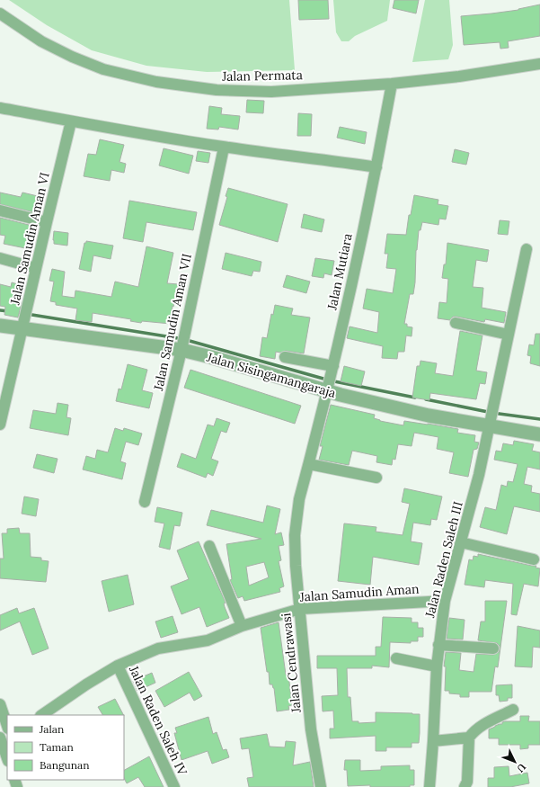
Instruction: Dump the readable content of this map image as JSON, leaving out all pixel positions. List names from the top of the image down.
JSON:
{
  "streets": {
    "street": [
      "Jalan Permata",
      "Jalan Samudin Aman VI",
      "Jalan Mutiara",
      "Jalan Samudin Aman VII",
      "Jalan Sisingamangaraja",
      "Jalan Raden Saleh III",
      "Jalan Samudin Aman",
      "Jalan Cendrawasi",
      "Jalan Raden Saleh IV"
    ]
  },
  "crossings": [
    ["Jalan Permata", "Jalan Mutiara"],
    ["Jalan Samudin Aman VI", "Jalan Sisingamangaraja"],
    ["Jalan Mutiara", "Jalan Sisingamangaraja"],
    ["Jalan Mutiara", "Jalan Cendrawasi"],
    ["Jalan Samudin Aman VII", "Jalan Sisingamangaraja"],
    ["Jalan Sisingamangaraja", "Jalan Raden Saleh III"],
    ["Jalan Raden Saleh III", "Jalan Samudin Aman"],
    ["Jalan Samudin Aman", "Jalan Cendrawasi"],
    ["Jalan Samudin Aman", "Jalan Raden Saleh IV"]
  ],
  "legend": ["Jalan", "Taman", "Bangunan"],
  "north": "bottom right"
}
